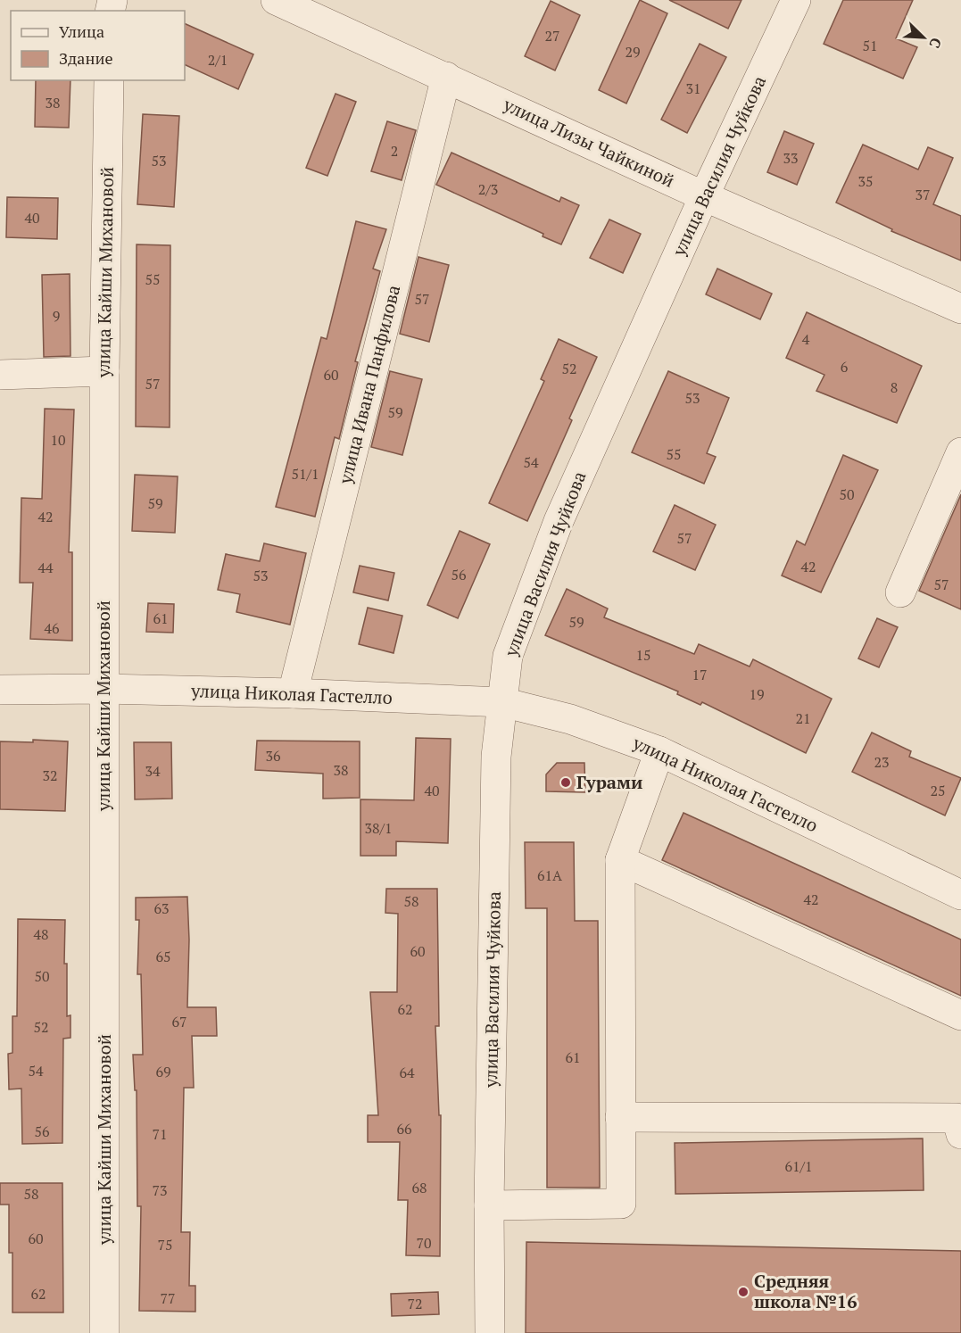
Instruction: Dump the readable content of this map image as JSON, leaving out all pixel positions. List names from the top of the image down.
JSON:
{
  "streets": {
    "street": [
      "улица Лизы Чайкиной",
      "улица Василия Чуйкова",
      "улица Кайши Михановой",
      "улица Ивана Панфилова",
      "улица Николая Гастелло"
    ]
  },
  "crossings": [
    ["улица Лизы Чайкиной", "улица Василия Чуйкова"],
    ["улица Лизы Чайкиной", "улица Ивана Панфилова"],
    ["улица Василия Чуйкова", "улица Николая Гастелло"],
    ["улица Кайши Михановой", "улица Николая Гастелло"],
    ["улица Ивана Панфилова", "улица Николая Гастелло"]
  ],
  "places": ["Гурами", "Средняя школа №16"],
  "house_numbers": [
    "27",
    "51",
    "29",
    "2/1",
    "31",
    "38",
    "2",
    "33",
    "53",
    "35",
    "2/3",
    "37",
    "40",
    "55",
    "57",
    "9",
    "4",
    "6",
    "52",
    "60",
    "57",
    "8",
    "53",
    "59",
    "10",
    "55",
    "54",
    "51/1",
    "50",
    "59",
    "42",
    "57",
    "42",
    "44",
    "56",
    "53",
    "57",
    "61",
    "59",
    "46",
    "15",
    "17",
    "19",
    "21",
    "36",
    "23",
    "38",
    "34",
    "32",
    "40",
    "25",
    "38/1",
    "61А",
    "42",
    "58",
    "63",
    "48",
    "60",
    "65",
    "50",
    "62",
    "67",
    "52",
    "61",
    "54",
    "69",
    "64",
    "66",
    "56",
    "71",
    "61/1",
    "68",
    "73",
    "58",
    "60",
    "70",
    "75",
    "62",
    "77",
    "72"
  ],
  "legend": ["Улица", "Здание"],
  "north": "bottom right"
}
